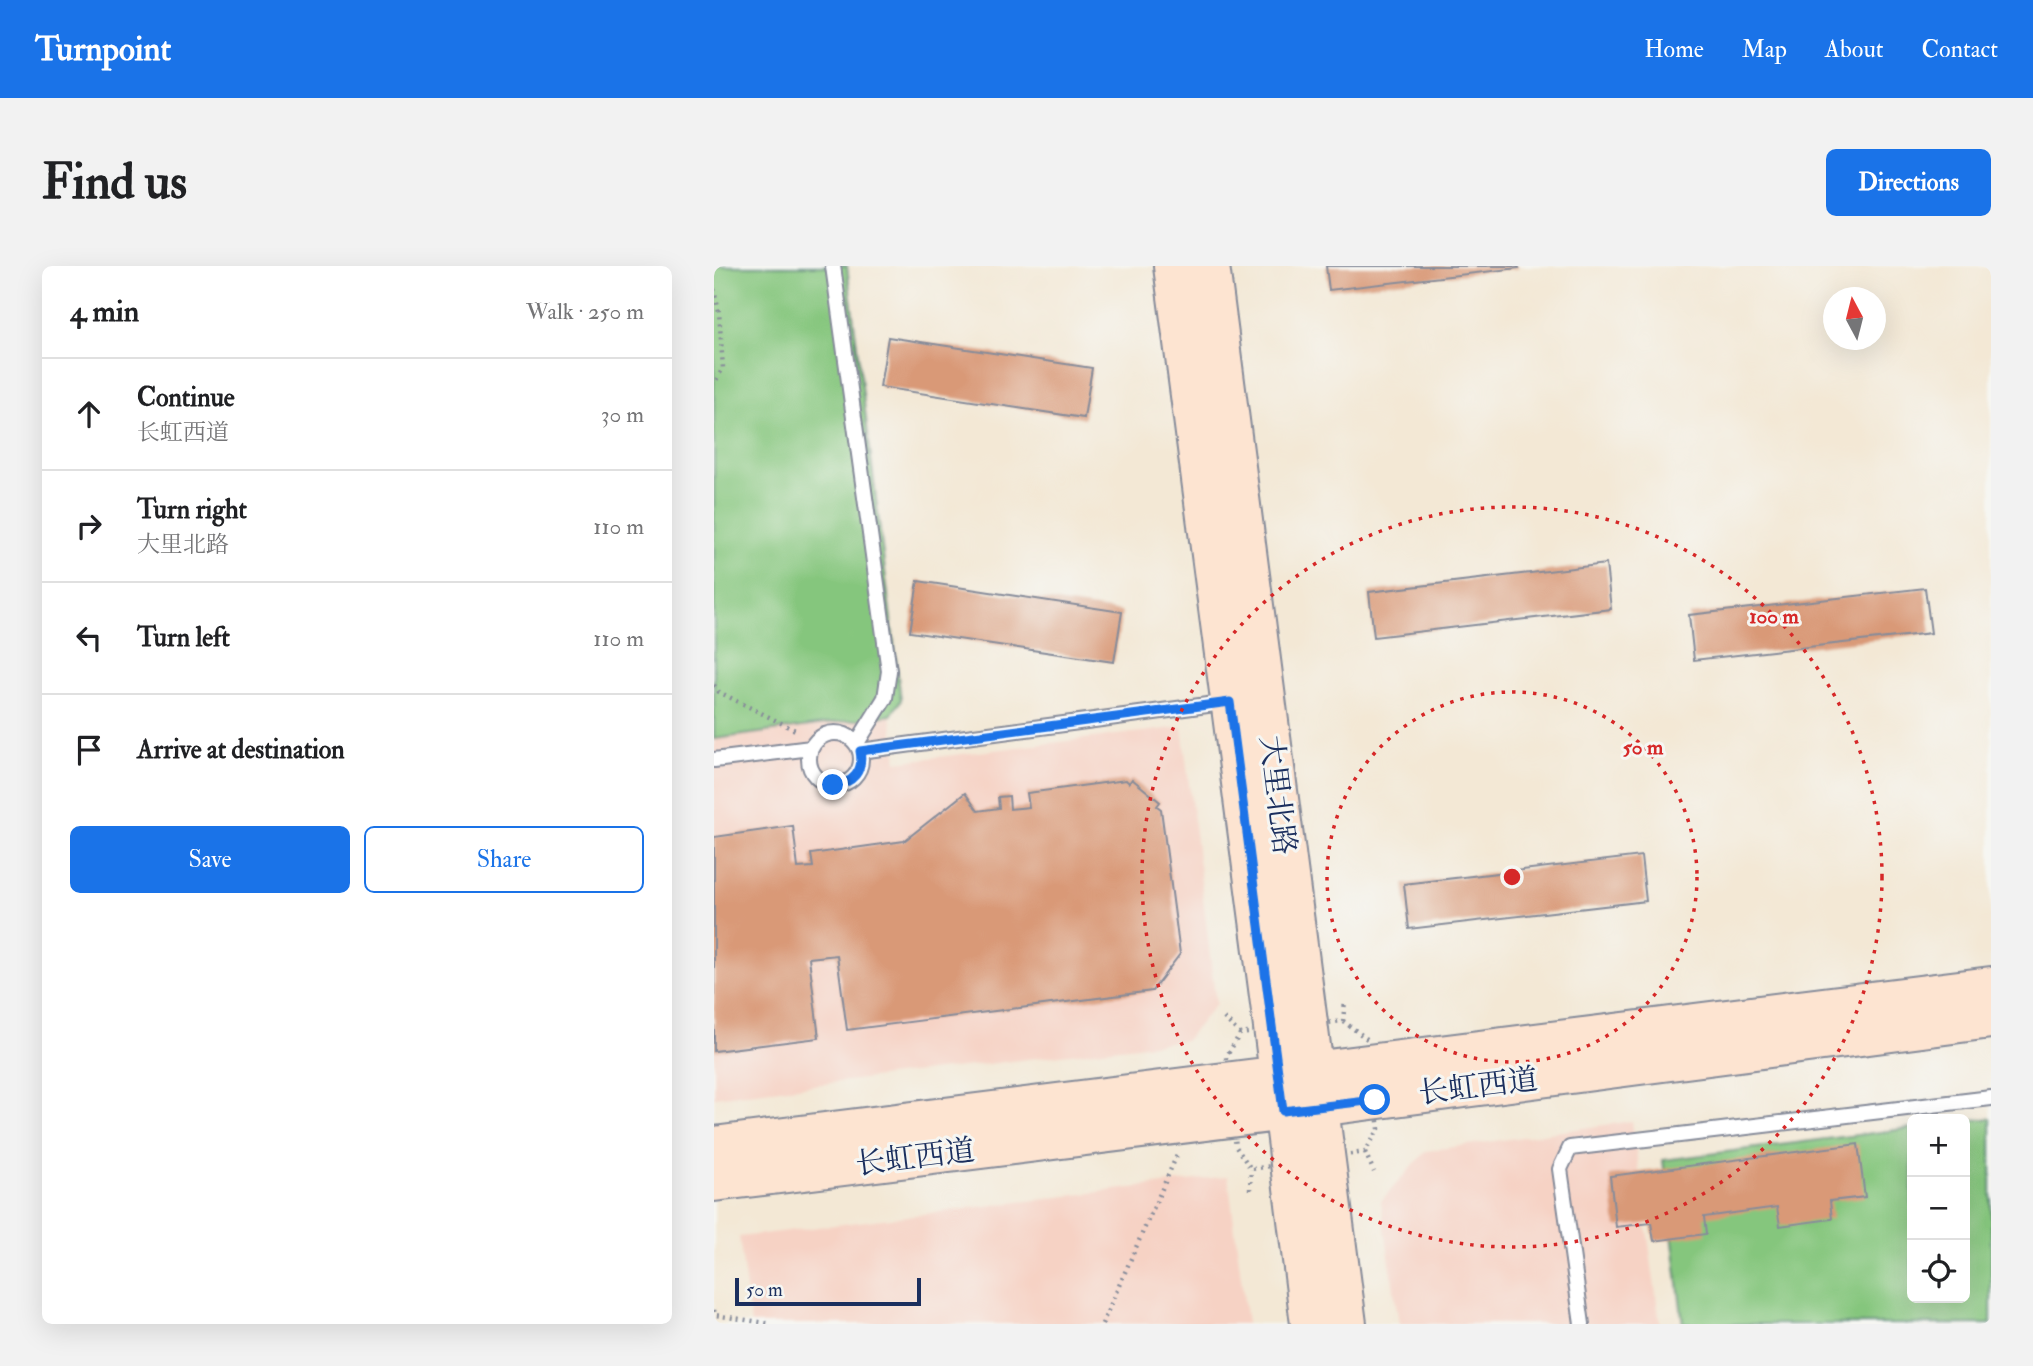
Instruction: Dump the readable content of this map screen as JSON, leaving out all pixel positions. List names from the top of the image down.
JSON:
{
  "streets": {
    "main road": ["大里北路", "长虹西道"]
  },
  "crossings": [
    ["大里北路", "长虹西道"]
  ],
  "scale_bar": "50 m",
  "north": "top",
  "page": {
    "header": "Turnpoint",
    "nav": [
      "Home",
      "Map",
      "About",
      "Contact"
    ],
    "buttons": [
      "Directions",
      ["Save", "Share"]
    ],
    "title": "Find us",
    "heading": ["4 min", "Walk · 250 m"],
    "list": [
      ["Continue", "长虹西道", "30 m"],
      ["Turn right", "大里北路", "110 m"],
      ["Turn left", "110 m"],
      "Arrive at destination"
    ],
    "map_buttons": ["+", "−"],
    "scale": "50 m"
  },
  "rings": ["100 m", "50 m"]
}
